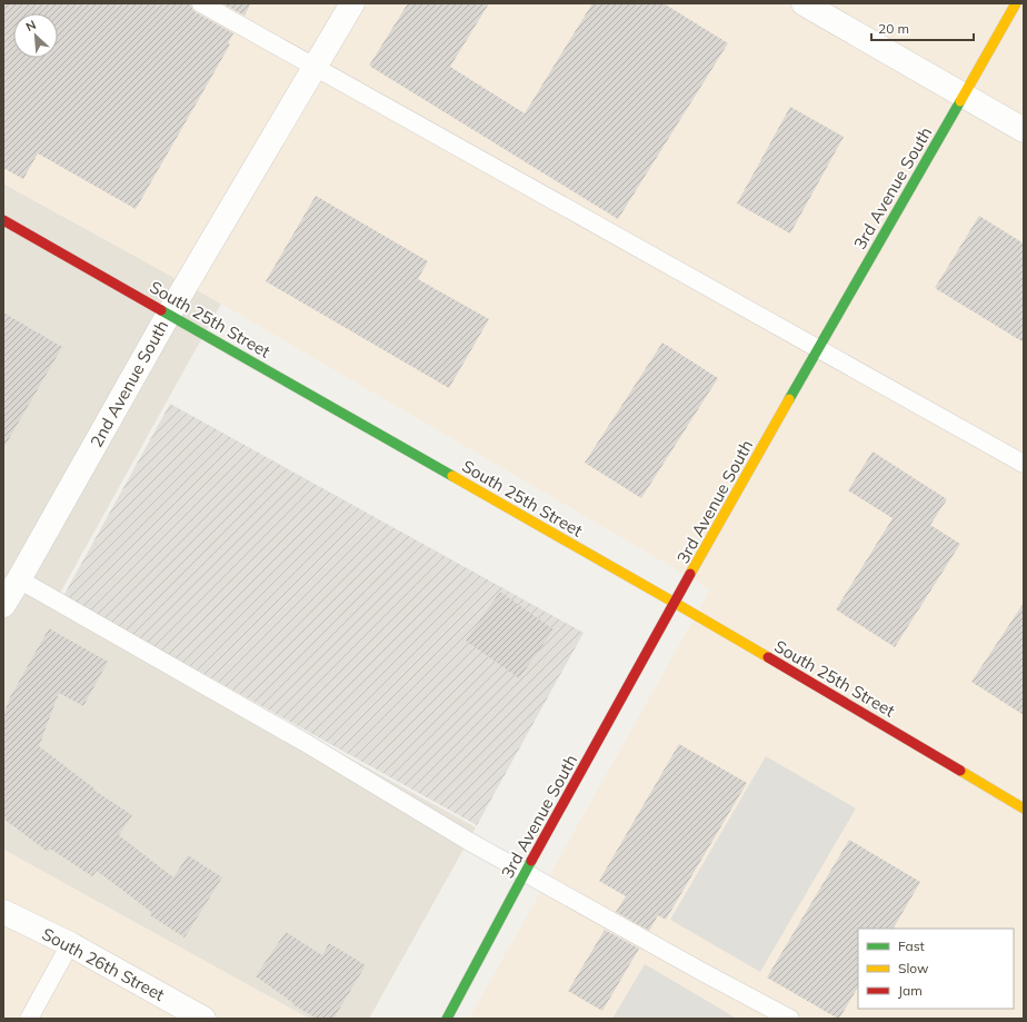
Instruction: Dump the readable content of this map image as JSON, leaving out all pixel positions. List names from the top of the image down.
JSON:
{
  "streets": {
    "street": [
      "3rd Avenue South",
      "South 25th Street",
      "2nd Avenue South",
      "South 26th Street"
    ]
  },
  "crossings": [
    ["3rd Avenue South", "South 25th Street"],
    ["South 25th Street", "2nd Avenue South"]
  ],
  "legend": ["Fast", "Slow", "Jam"],
  "scale_bar": "20 m",
  "north": "top left"
}
